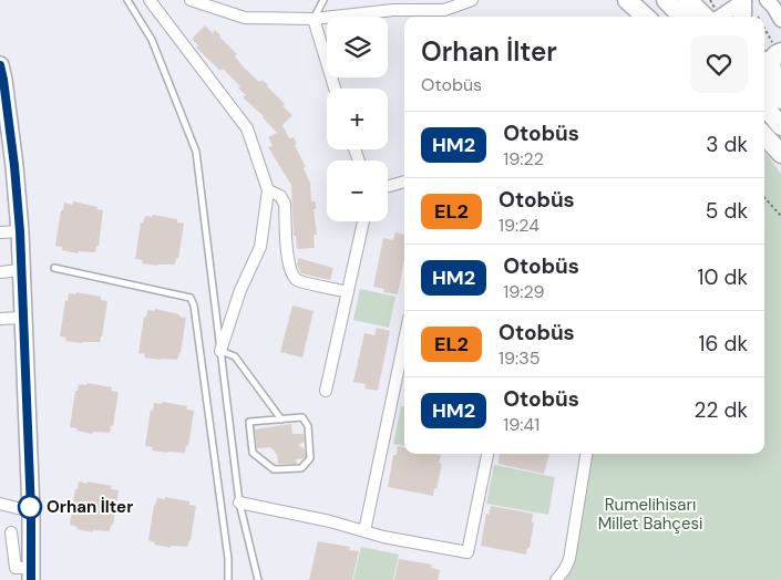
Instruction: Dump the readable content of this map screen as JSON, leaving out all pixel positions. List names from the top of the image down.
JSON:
{
  "parks": ["Rumelihisarı Millet Bahçesi"],
  "places": ["Orhan İlter"],
  "lines": ["bus line HM2"],
  "page": {
    "map_buttons": ["+", "−"],
    "heading": ["Orhan İlter", "Otobüs"],
    "list": [
      {
        "mark": "HM2",
        "name": "Otobüs",
        "note": "19:22",
        "value": "3 dk"
      },
      {
        "mark": "EL2",
        "name": "Otobüs",
        "note": "19:24",
        "value": "5 dk"
      },
      {
        "mark": "HM2",
        "name": "Otobüs",
        "note": "19:29",
        "value": "10 dk"
      },
      {
        "mark": "EL2",
        "name": "Otobüs",
        "note": "19:35",
        "value": "16 dk"
      },
      {
        "mark": "HM2",
        "name": "Otobüs",
        "note": "19:41",
        "value": "22 dk"
      }
    ]
  }
}
